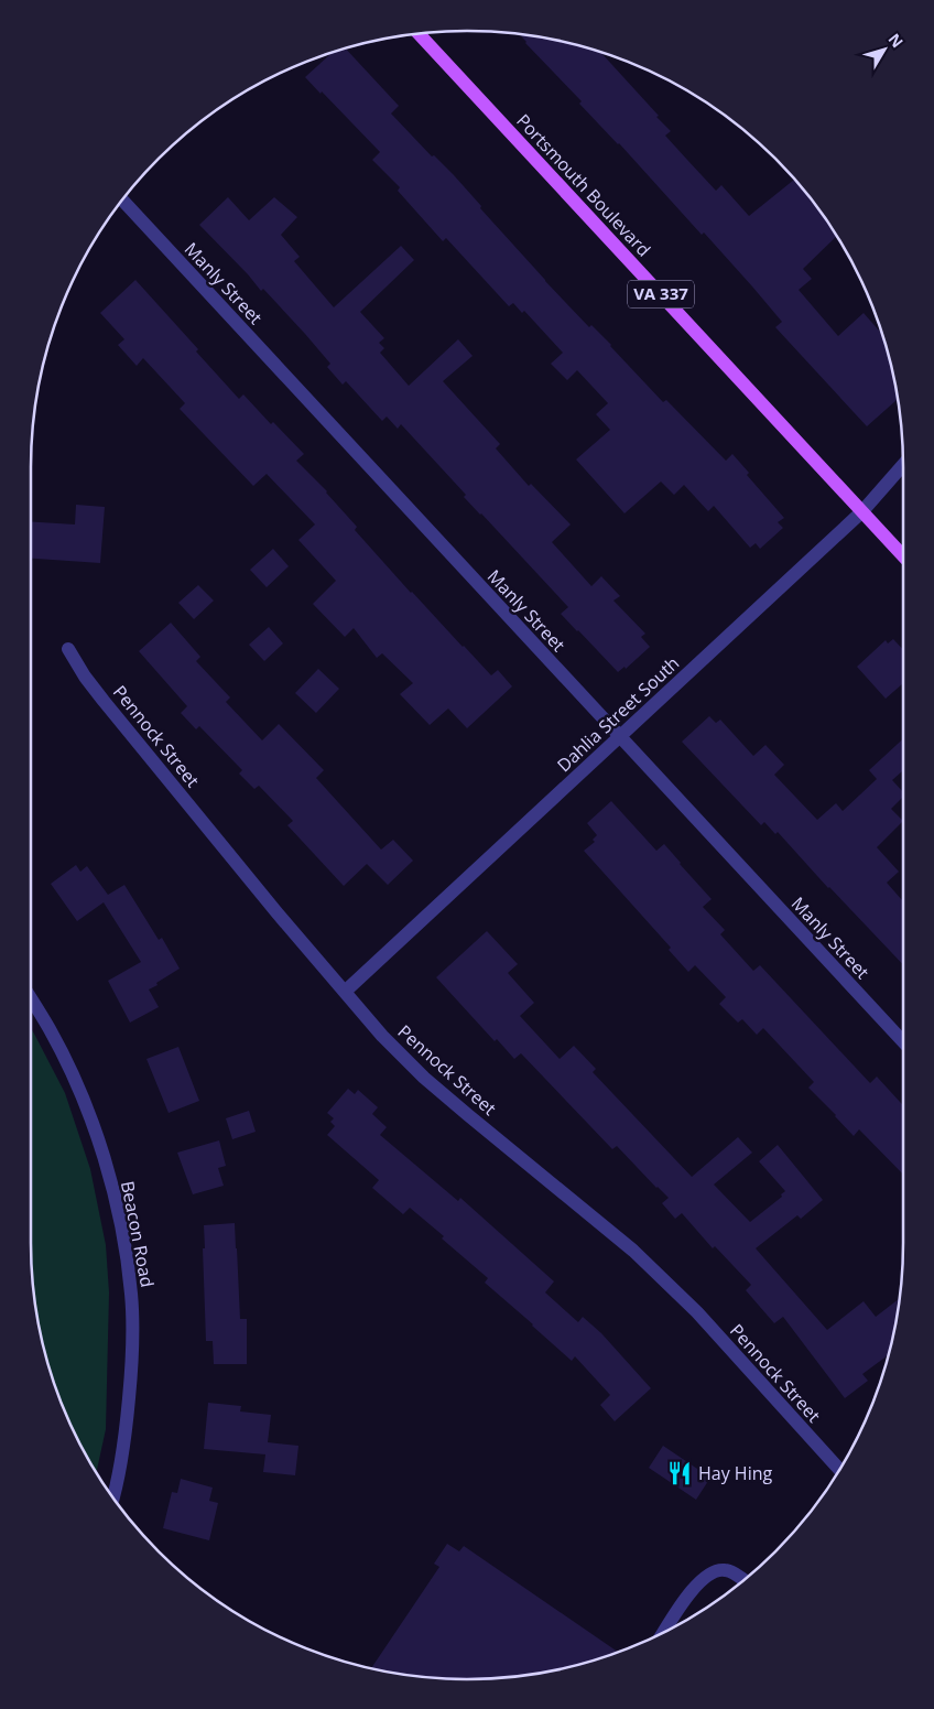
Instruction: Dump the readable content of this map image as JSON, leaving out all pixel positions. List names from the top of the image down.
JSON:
{
  "streets": {
    "main road": ["Portsmouth Boulevard", "VA 337"],
    "street": [
      "Manly Street",
      "Dahlia Street South",
      "Pennock Street",
      "Beacon Road"
    ]
  },
  "crossings": [
    ["Portsmouth Boulevard", "Dahlia Street South"],
    ["Manly Street", "Dahlia Street South"],
    ["Dahlia Street South", "Pennock Street"]
  ],
  "places": {
    "restaurant": ["Hay Hing"]
  },
  "north": "top right"
}
